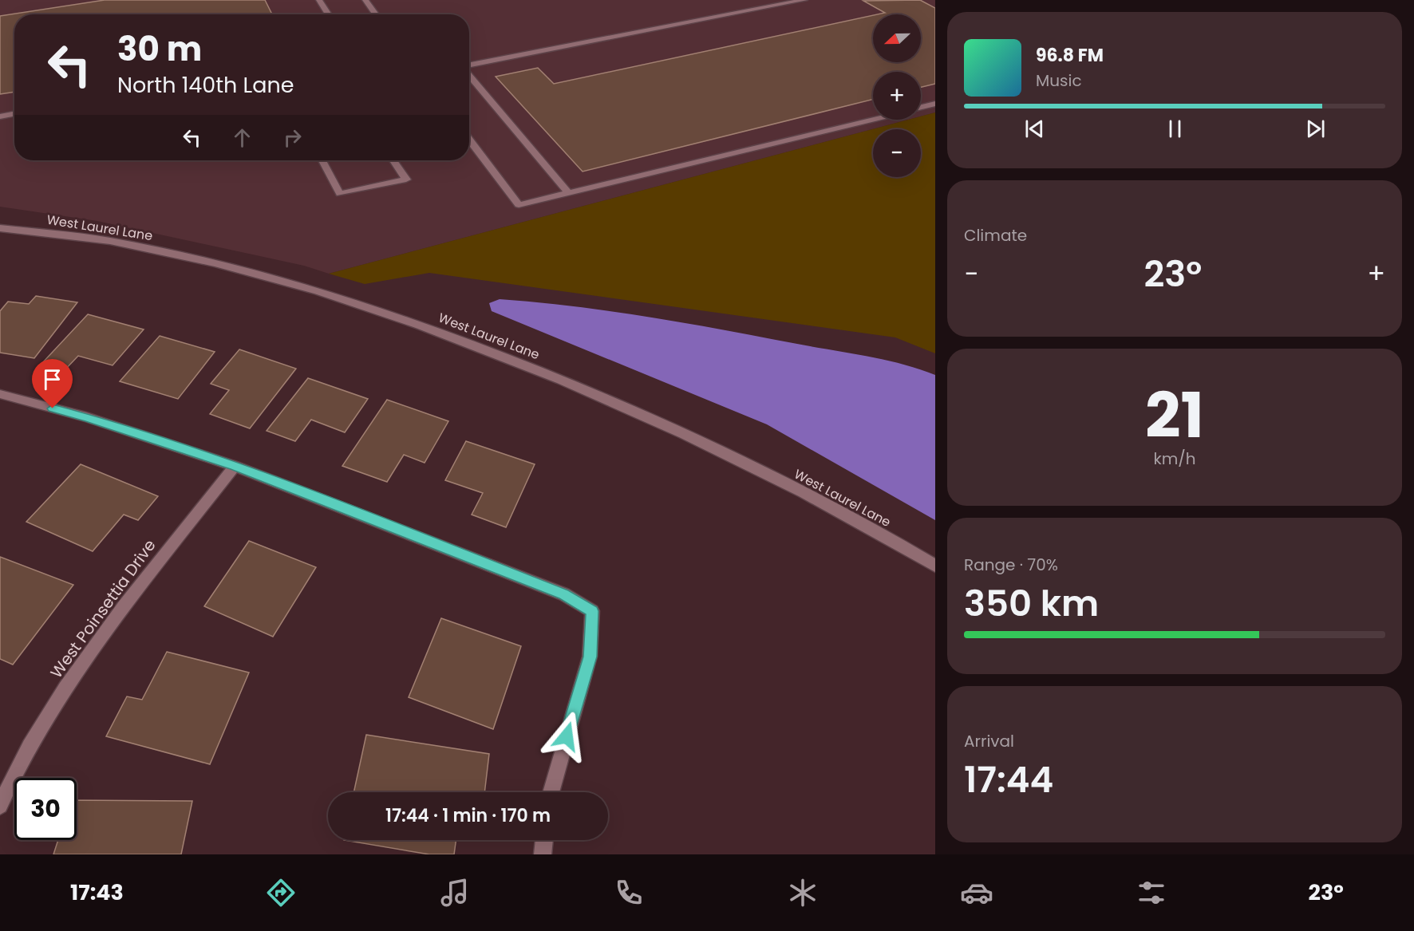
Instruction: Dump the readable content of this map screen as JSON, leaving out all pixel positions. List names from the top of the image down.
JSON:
{
  "streets": {
    "street": ["West Laurel Lane", "West Poinsettia Drive"]
  },
  "north": "left",
  "page": {
    "map_buttons": ["+", "−"],
    "turn": ["30 m", "North 140th Lane"],
    "song": ["96.8 FM", "Music"],
    "tile": [
      "Climate",
      ["21", "km/h"],
      ["Range · 70%", "350 km"],
      ["Arrival", "17:44"]
    ],
    "heat": ["−", "23°", "+"],
    "limit": "30",
    "trip": "17:44 · 1 min · 170 m",
    "tabs": ["17:43", "23°"]
  }
}
